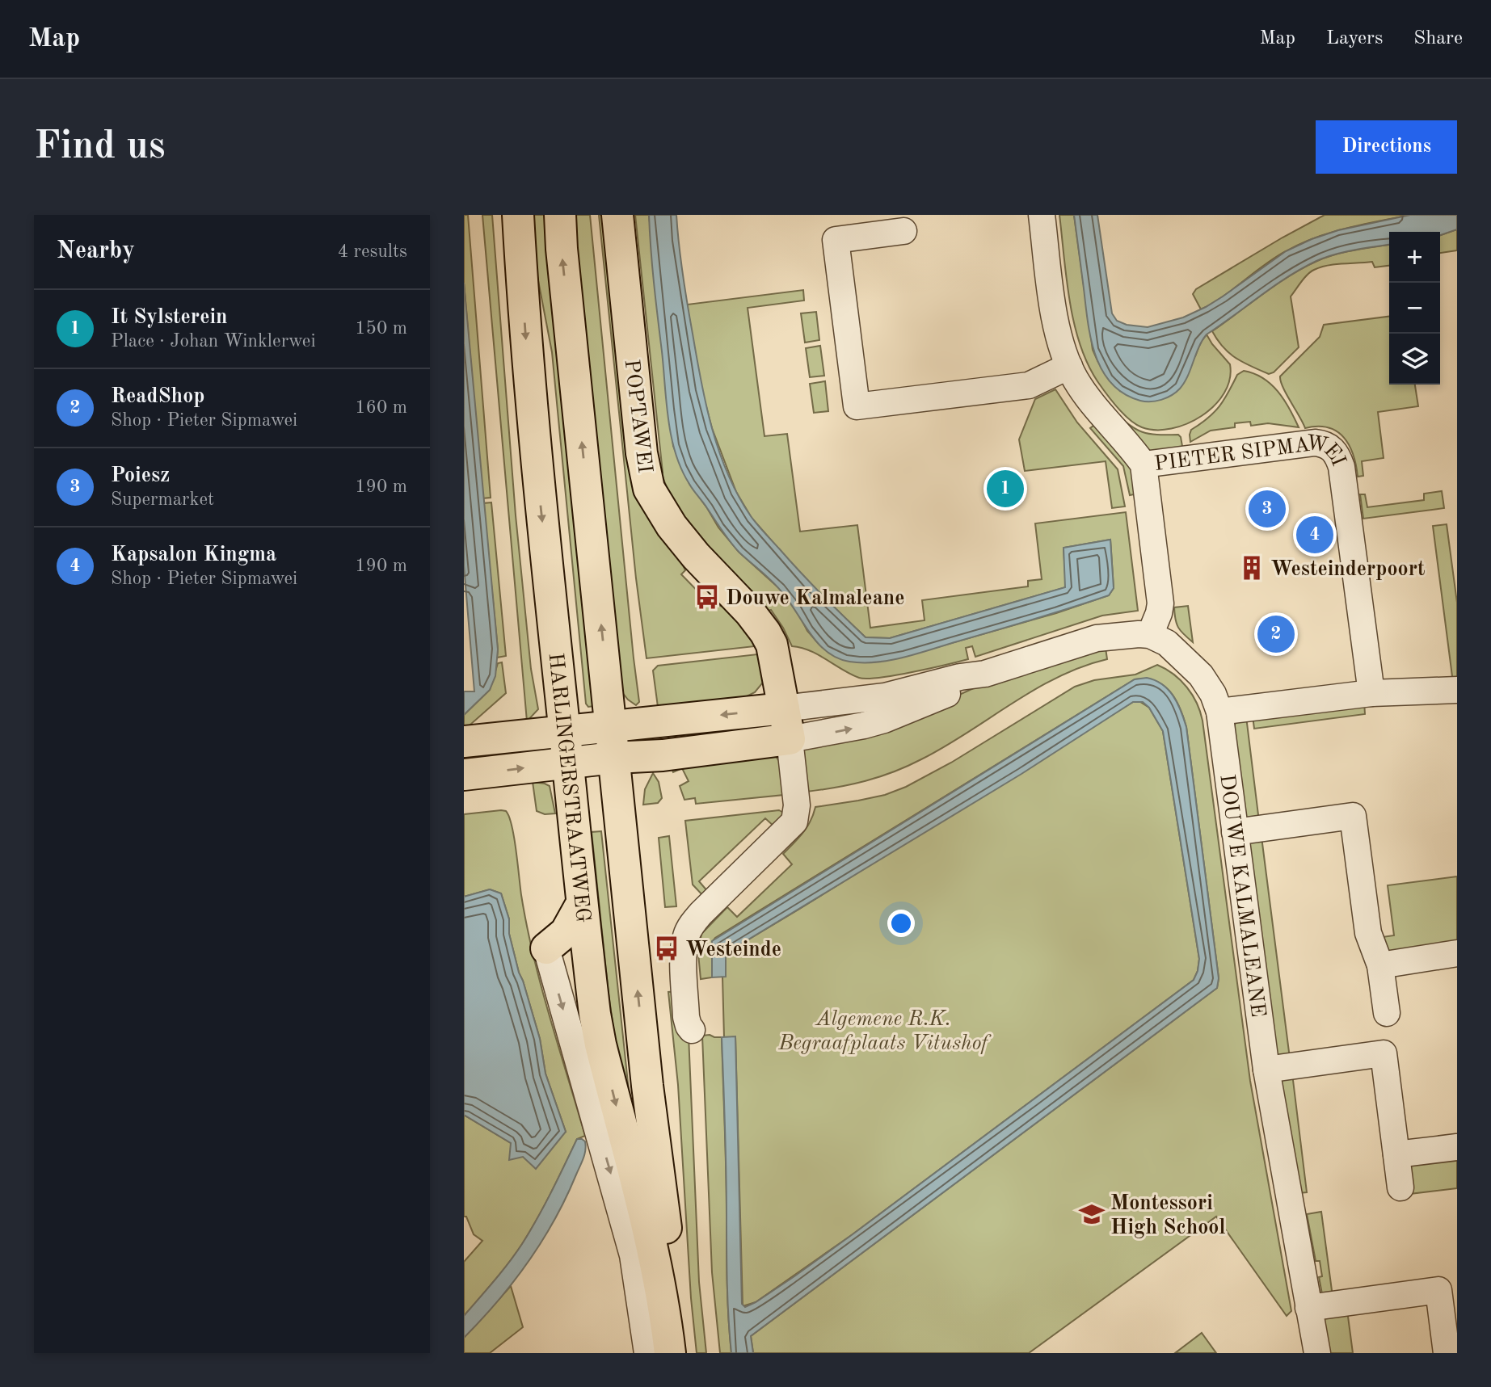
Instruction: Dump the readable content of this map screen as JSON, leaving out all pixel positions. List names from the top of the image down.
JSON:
{
  "streets": {
    "main road": ["POPTAWEI", "HARLINGERSTRAATWEG"],
    "street": ["PIETER SIPMAWEI", "DOUWE KALMALEANE"]
  },
  "parks": ["Algemene R.K. Begraafplaats Vitushof"],
  "places": {
    "building": ["Westeinderpoort"],
    "bus stop": ["Douwe Kalmaleane", "Westeinde"],
    "school or university": ["Montessori High School"]
  },
  "page": {
    "header": "Map",
    "nav": ["Map", "Layers", "Share"],
    "buttons": "Directions",
    "title": "Find us",
    "heading": ["Nearby", "4 results"],
    "map_buttons": ["+", "−"],
    "list": [
      {
        "mark": "1",
        "name": "It Sylsterein",
        "note": "Place · Johan Winklerwei",
        "value": "150 m"
      },
      {
        "mark": "2",
        "name": "ReadShop",
        "note": "Shop · Pieter Sipmawei",
        "value": "160 m"
      },
      {
        "mark": "3",
        "name": "Poiesz",
        "note": "Supermarket",
        "value": "190 m"
      },
      {
        "mark": "4",
        "name": "Kapsalon Kingma",
        "note": "Shop · Pieter Sipmawei",
        "value": "190 m"
      }
    ],
    "pins": [
      "1",
      "3",
      "4",
      "2"
    ]
  }
}
